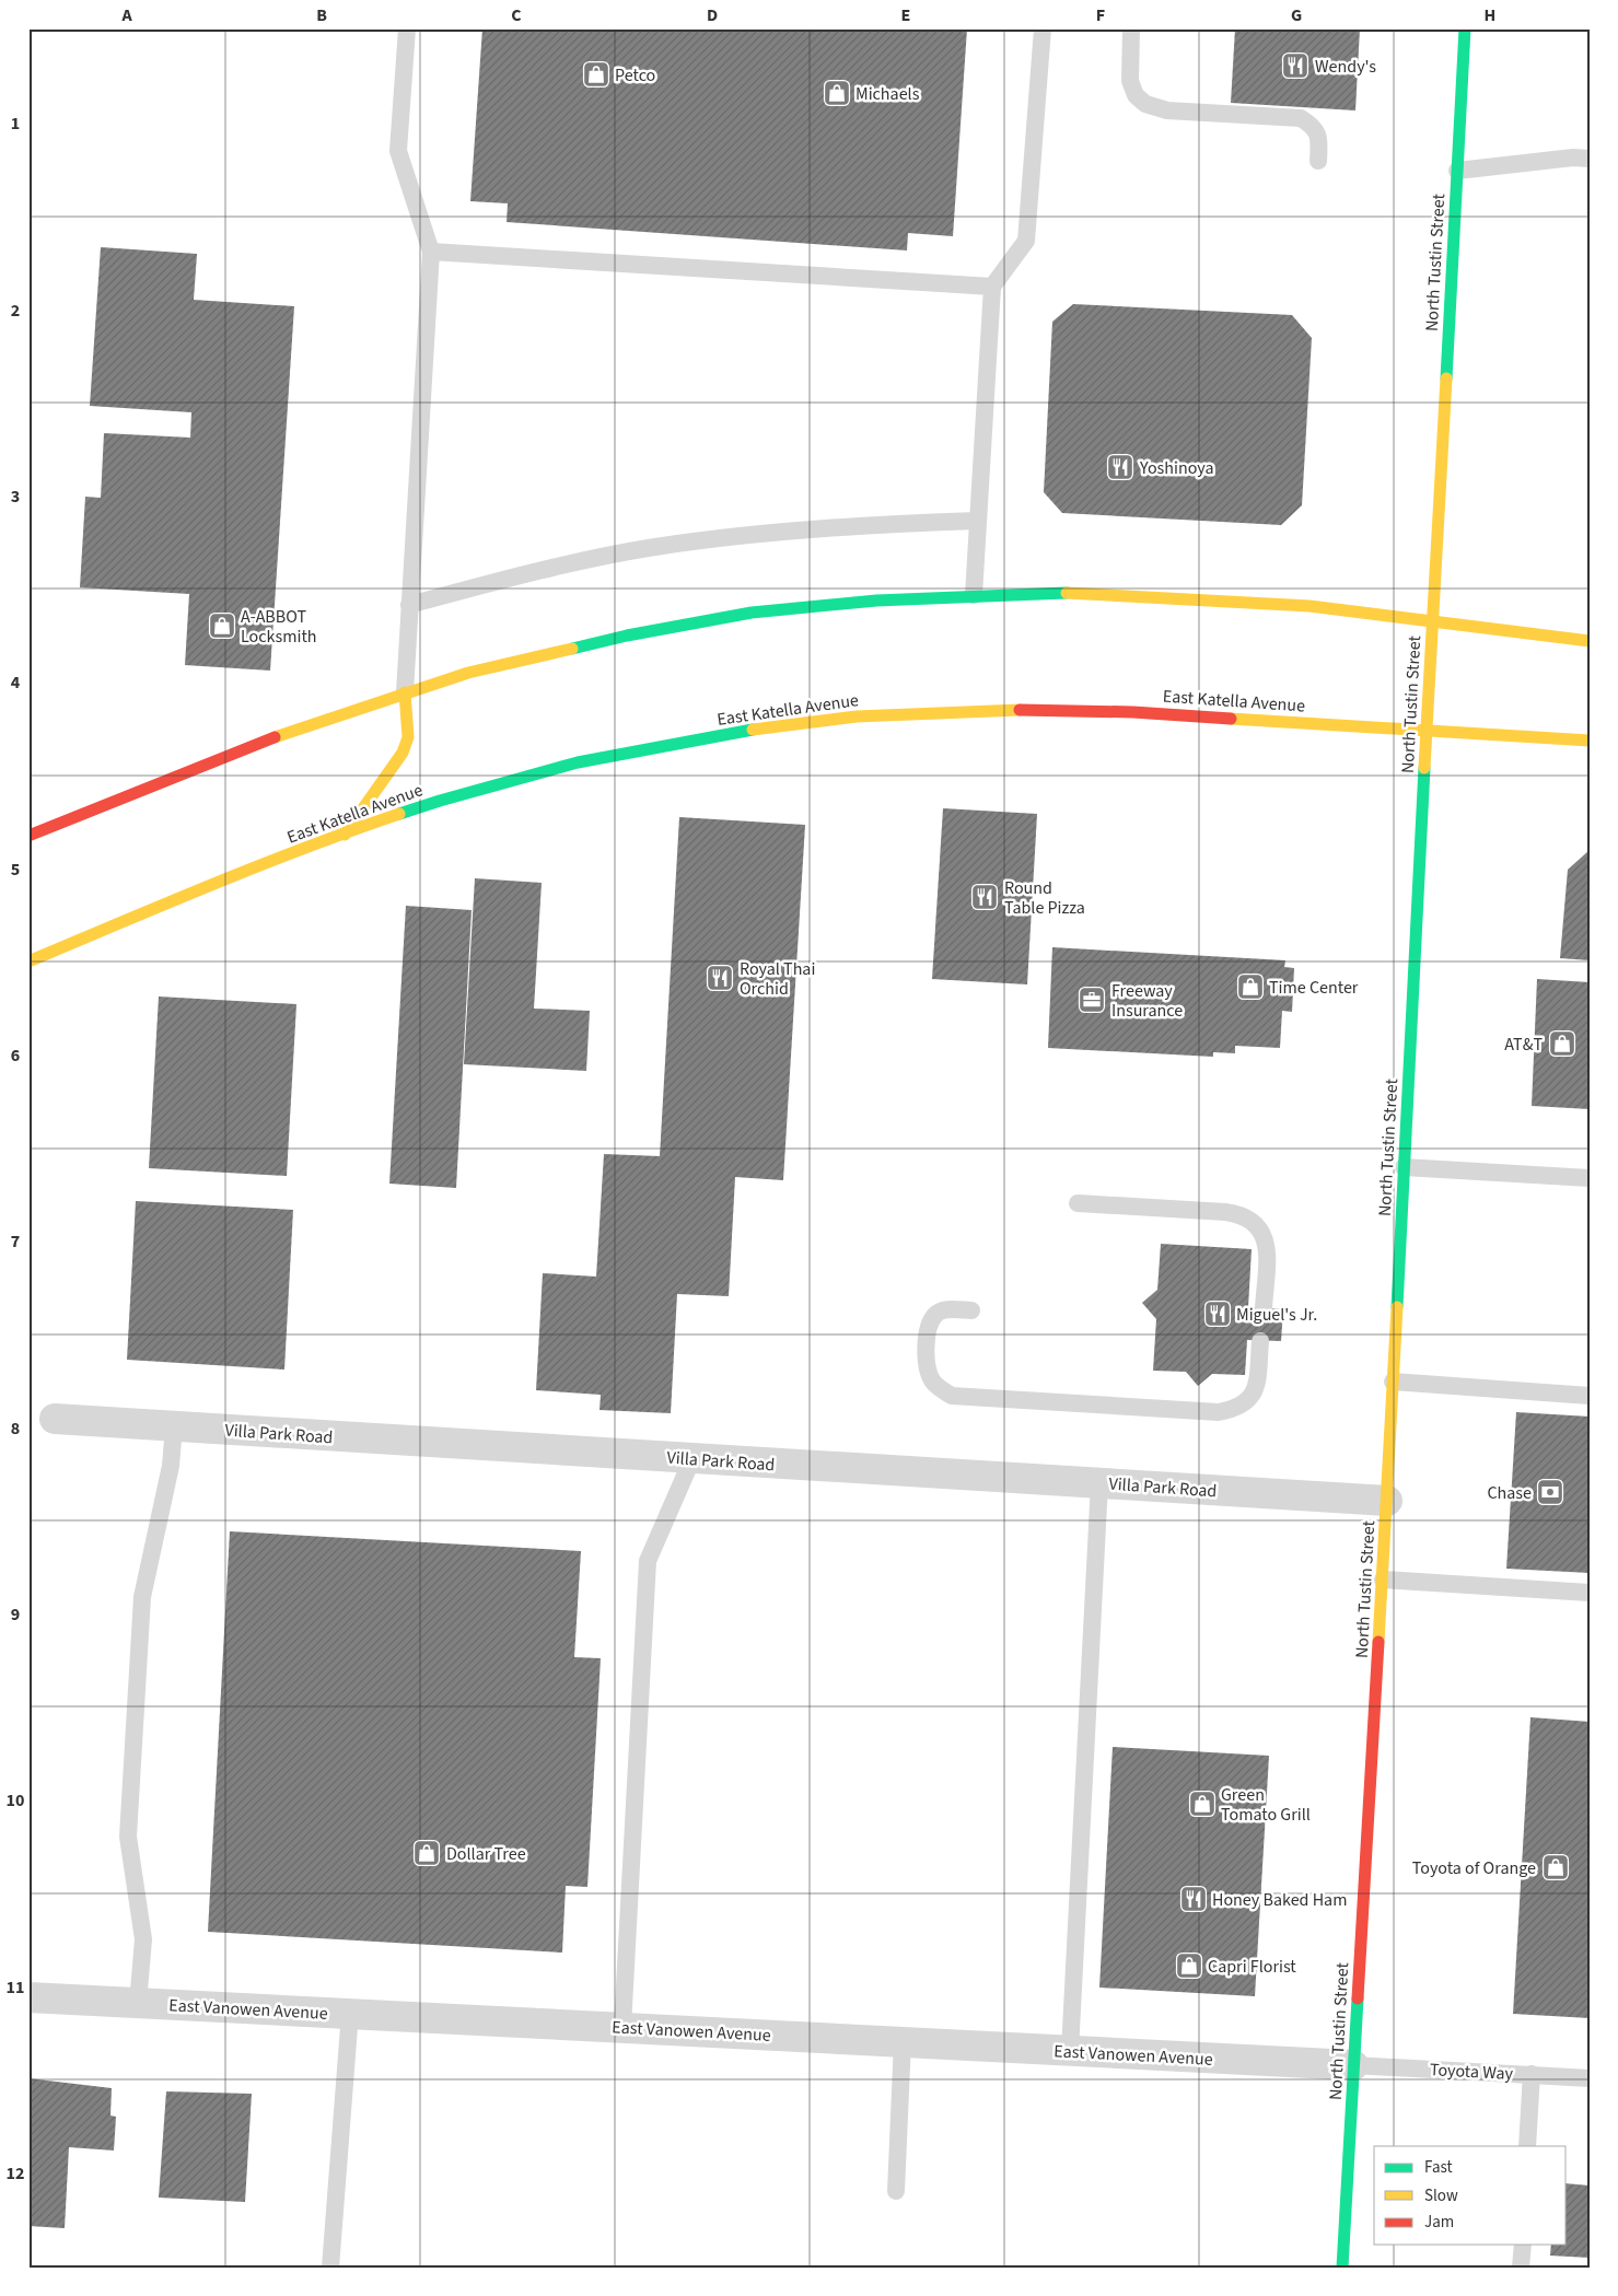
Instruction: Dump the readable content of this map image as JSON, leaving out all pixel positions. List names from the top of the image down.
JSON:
{
  "streets": {
    "main road": ["North Tustin Street", "East Katella Avenue"],
    "street": ["Villa Park Road", "East Vanowen Avenue"],
    "lane": ["Toyota Way"]
  },
  "crossings": [
    ["North Tustin Street", "East Katella Avenue"],
    ["North Tustin Street", "Villa Park Road"],
    ["North Tustin Street", "East Vanowen Avenue"],
    ["North Tustin Street", "Toyota Way"],
    ["East Vanowen Avenue", "Toyota Way"]
  ],
  "places": {
    "restaurant": [
      "Wendy's",
      "Yoshinoya",
      "Round Table Pizza",
      "Royal Thai Orchid",
      "Miguel's Jr.",
      "Honey Baked Ham"
    ],
    "shop": [
      "Petco",
      "Michaels",
      "A-ABBOT Locksmith",
      "Time Center",
      "AT&T",
      "Green Tomato Grill",
      "Dollar Tree",
      "Toyota of Orange",
      "Capri Florist"
    ],
    "office": ["Freeway Insurance"],
    "bank": ["Chase"]
  },
  "legend": ["Fast", "Slow", "Jam"],
  "grid": {
    "columns": [
      "A",
      "B",
      "C",
      "D",
      "E",
      "F",
      "G",
      "H"
    ],
    "rows": [
      "1",
      "2",
      "3",
      "4",
      "5",
      "6",
      "7",
      "8",
      "9",
      "10",
      "11",
      "12"
    ]
  }
}
